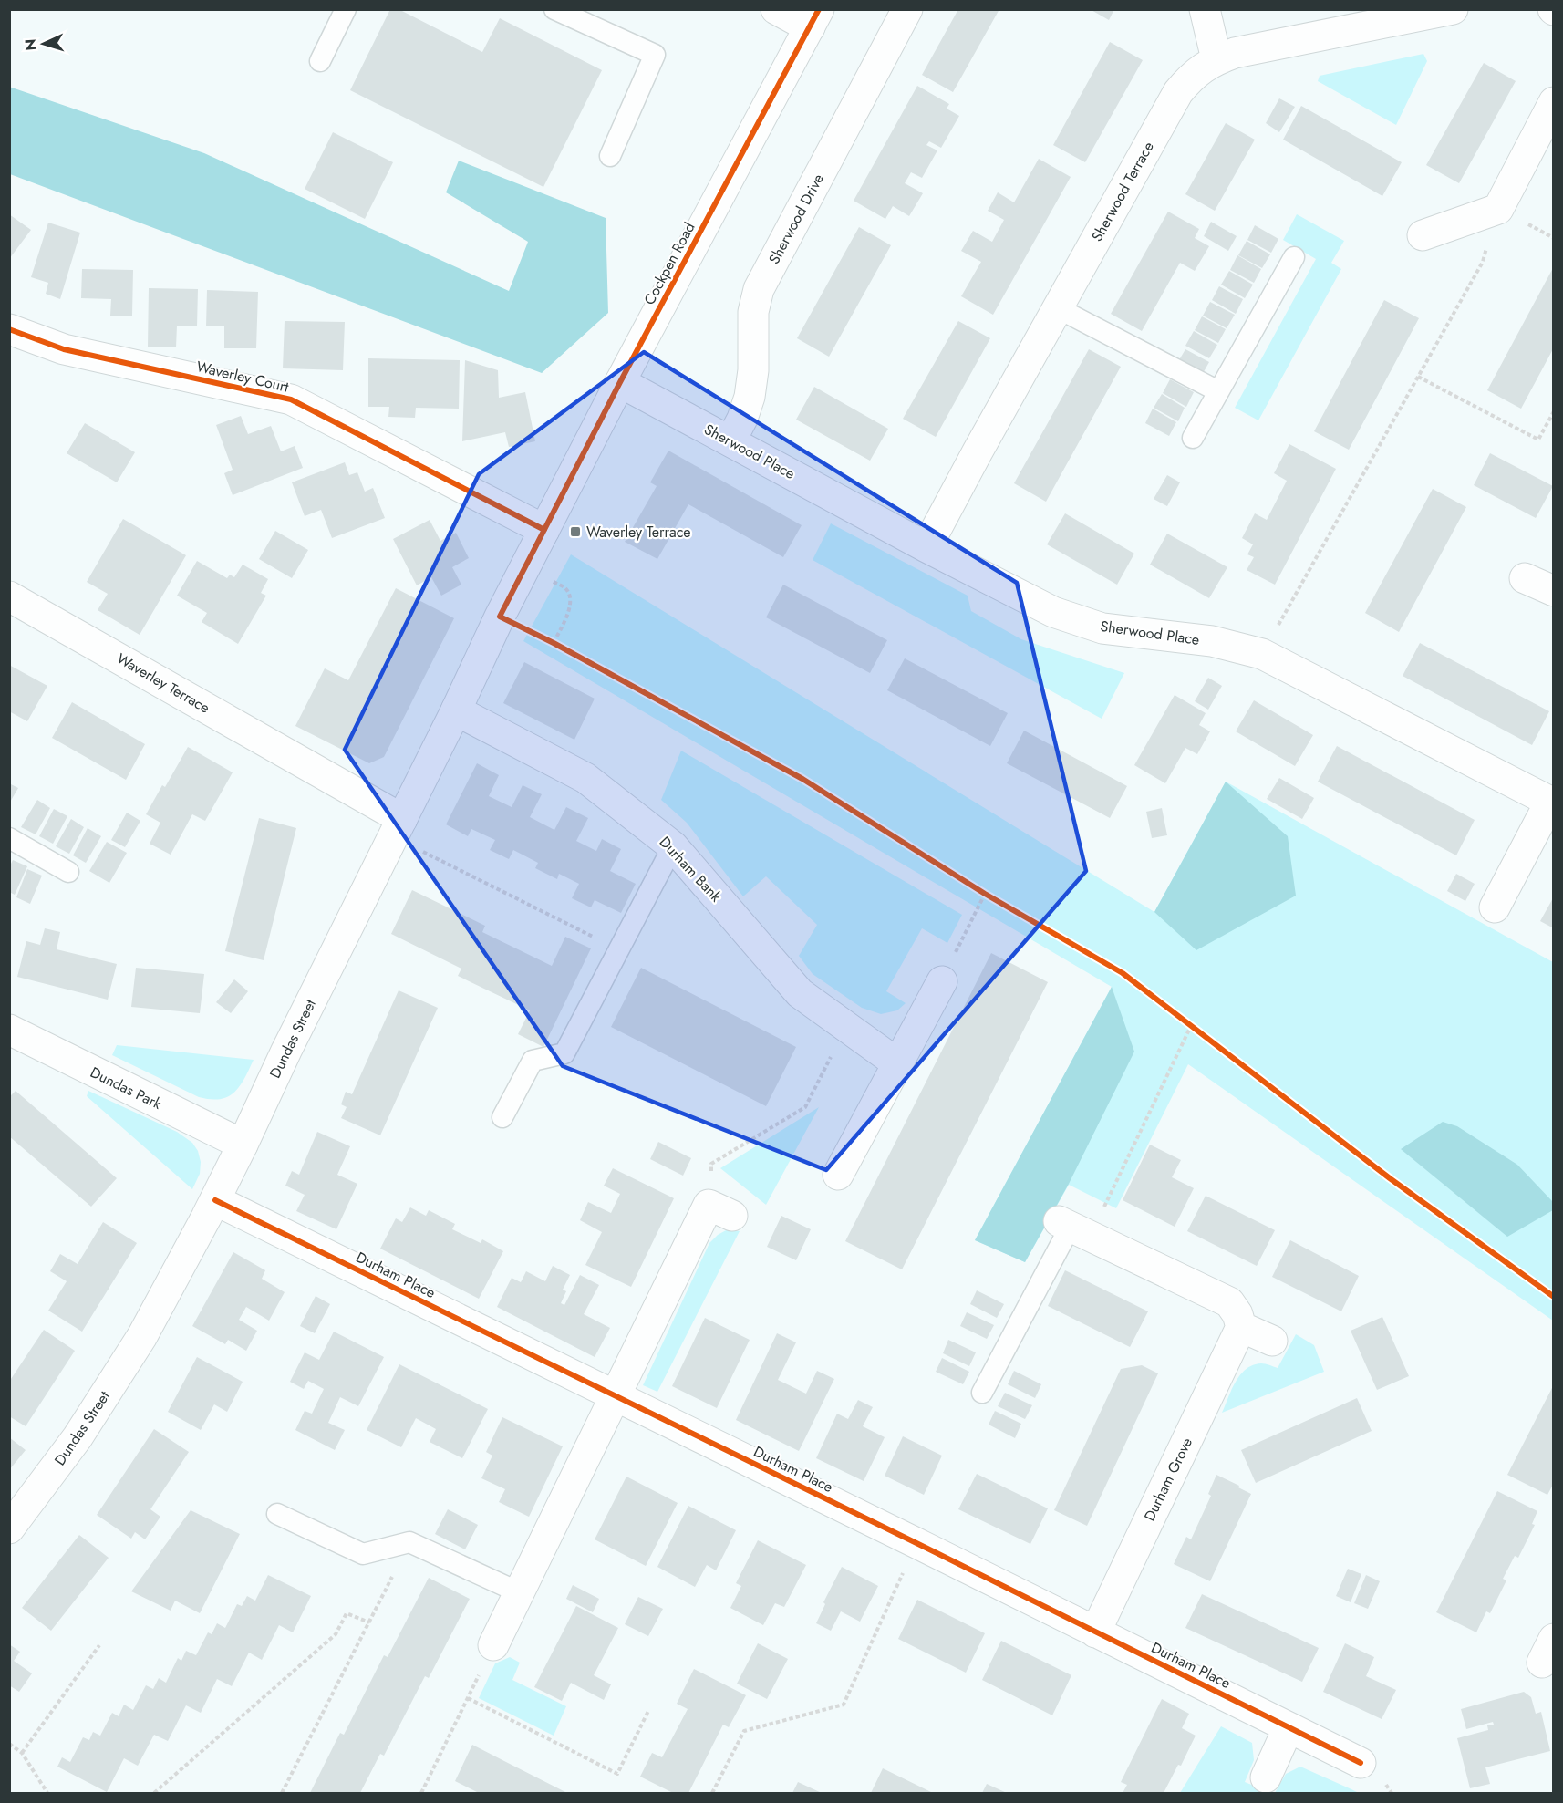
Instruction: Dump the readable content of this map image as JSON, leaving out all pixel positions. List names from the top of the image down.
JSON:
{
  "streets": {
    "street": [
      "Sherwood Terrace",
      "Sherwood Drive",
      "Cockpen Road",
      "Waverley Court",
      "Sherwood Place",
      "Waverley Terrace",
      "Durham Bank",
      "Dundas Street",
      "Dundas Park",
      "Durham Place",
      "Durham Grove"
    ]
  },
  "crossings": [
    ["Sherwood Terrace", "Sherwood Place"],
    ["Sherwood Drive", "Sherwood Place"],
    ["Cockpen Road", "Waverley Court"],
    ["Cockpen Road", "Sherwood Place"],
    ["Cockpen Road", "Dundas Street"],
    ["Waverley Court", "Dundas Street"],
    ["Waverley Terrace", "Dundas Street"],
    ["Durham Bank", "Dundas Street"],
    ["Dundas Street", "Dundas Park"],
    ["Dundas Street", "Durham Place"],
    ["Durham Place", "Durham Grove"]
  ],
  "places": {
    "transit": ["Waverley Terrace"]
  },
  "north": "left"
}
